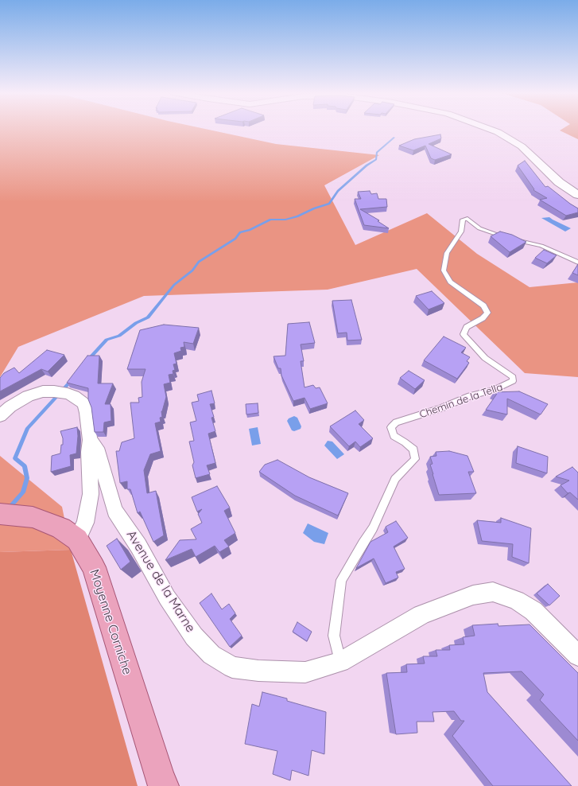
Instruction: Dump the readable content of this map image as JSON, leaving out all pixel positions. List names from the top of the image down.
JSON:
{
  "streets": {
    "main road": ["Moyenne Corniche"],
    "street": ["Avenue de la Marne"],
    "lane": ["Chemin de la Tella"]
  },
  "crossings": [
    ["Chemin de la Tella", "Avenue de la Marne"]
  ]
}
